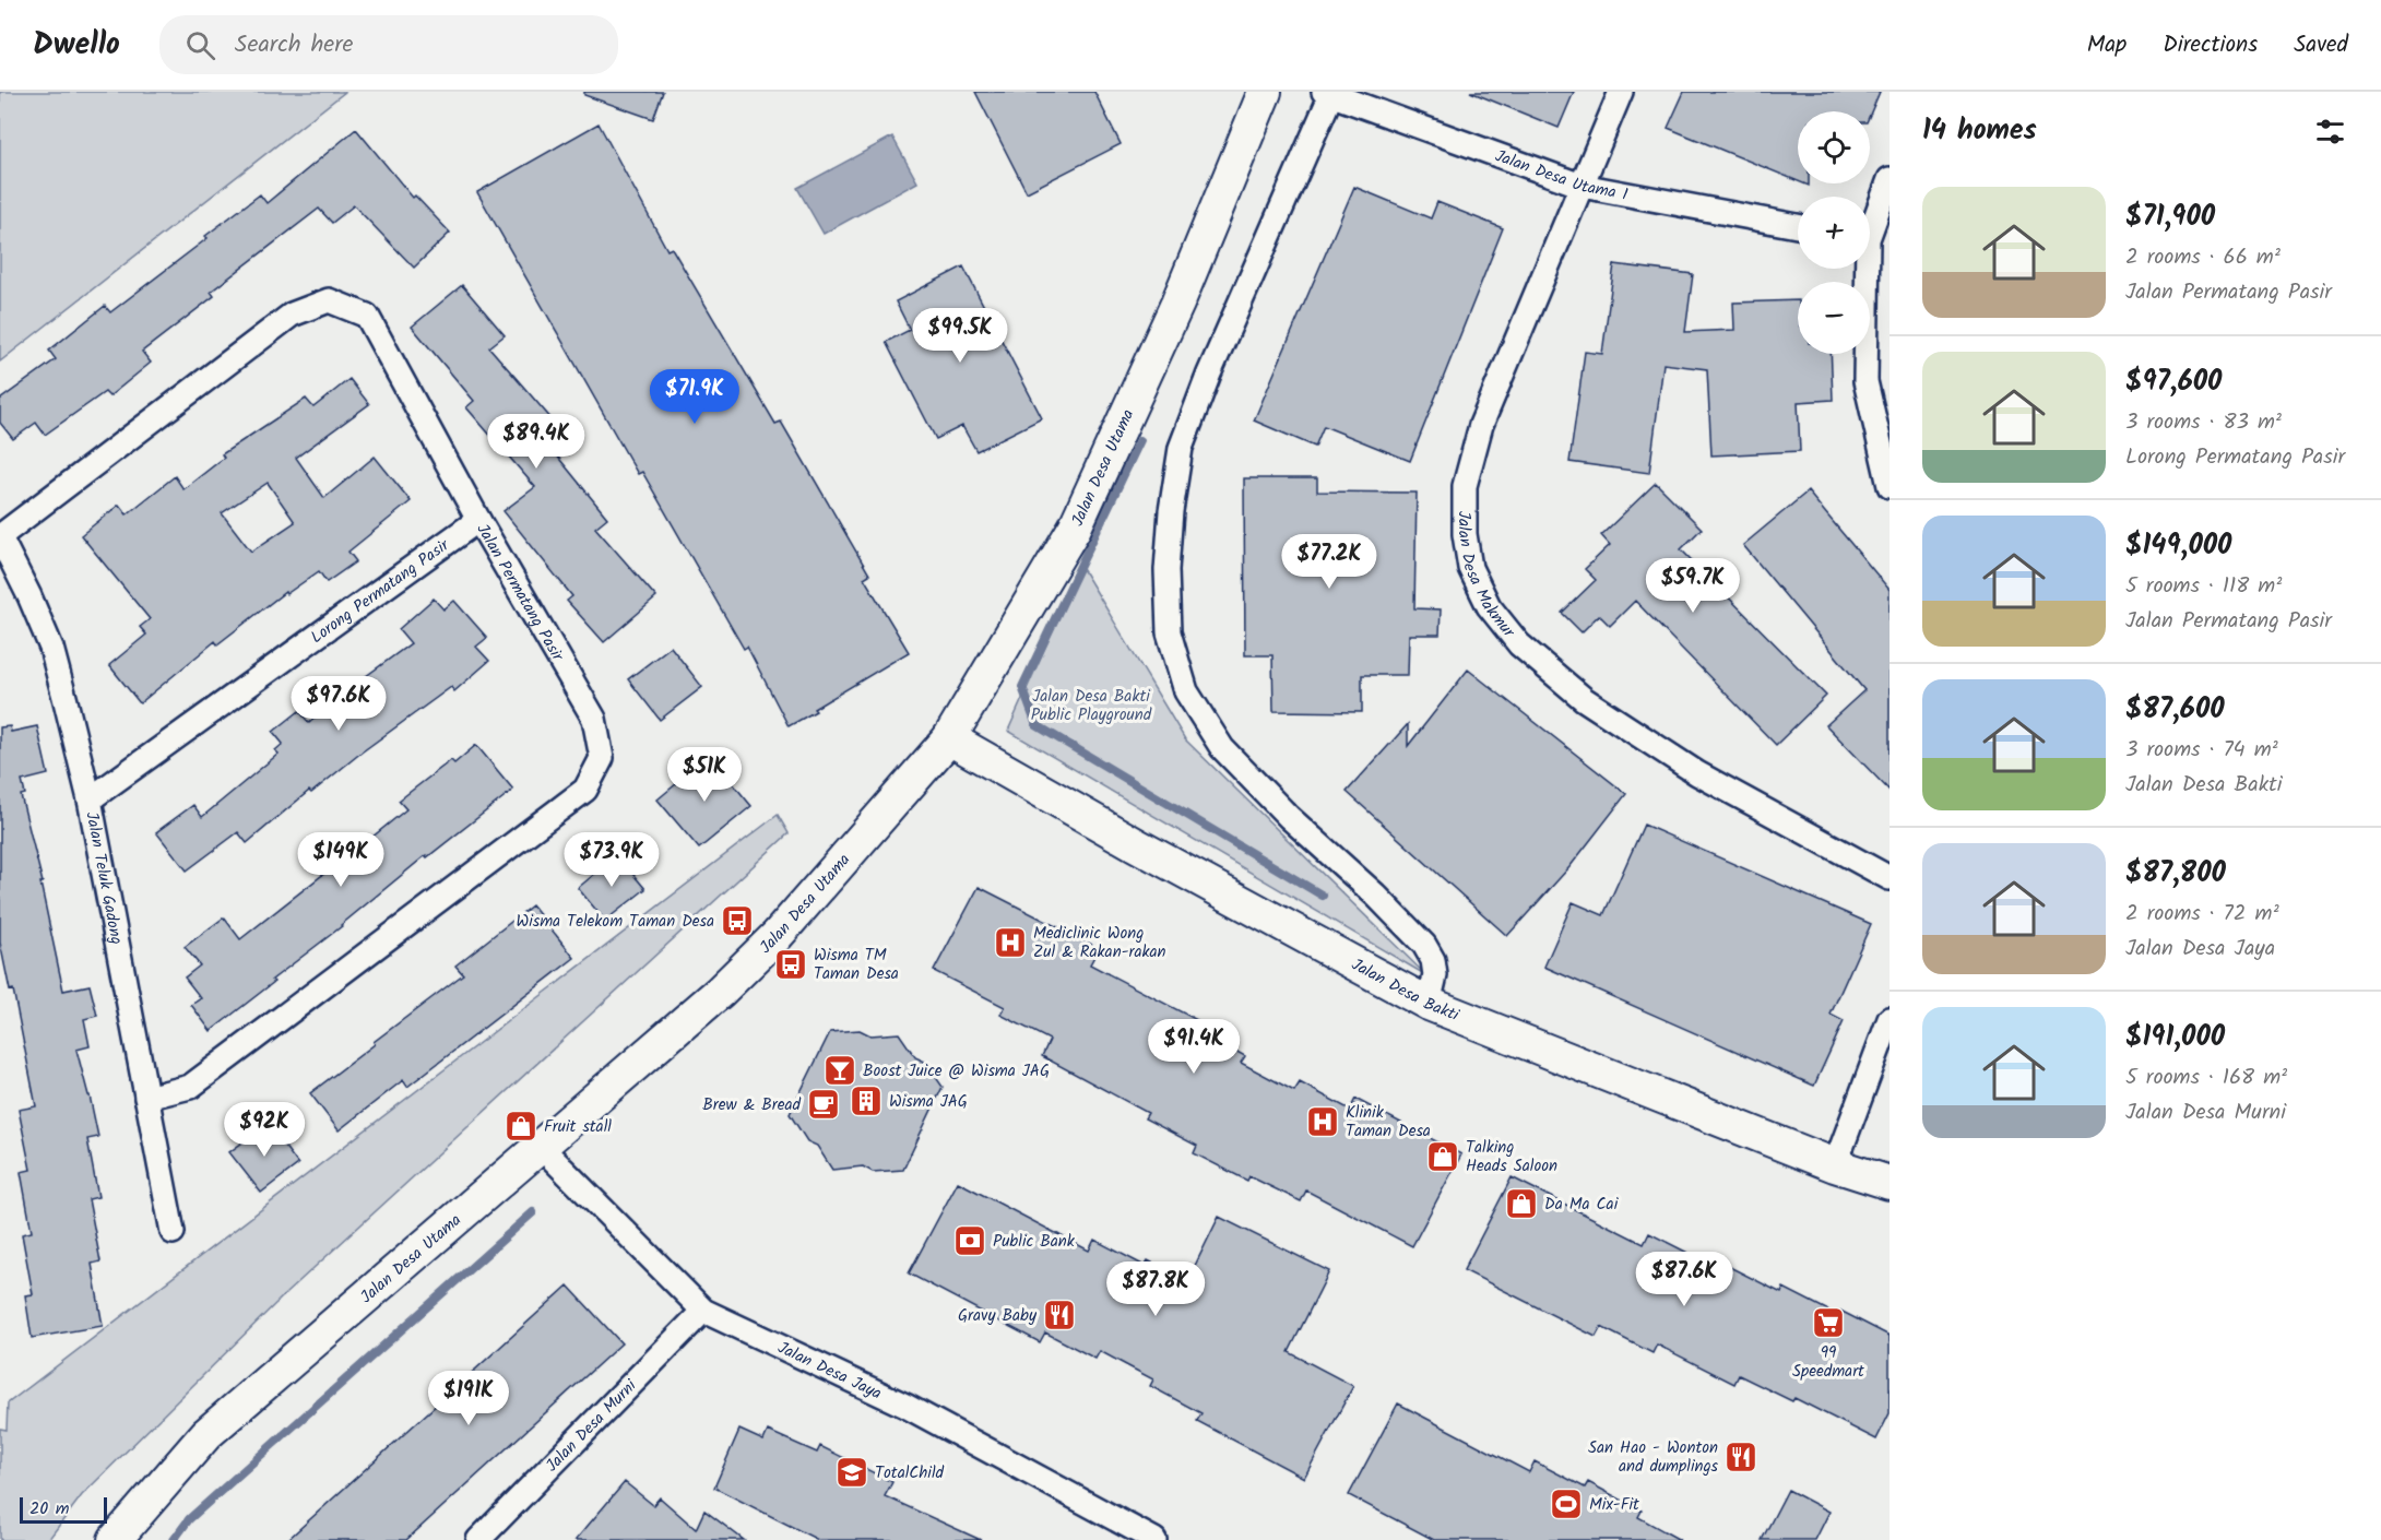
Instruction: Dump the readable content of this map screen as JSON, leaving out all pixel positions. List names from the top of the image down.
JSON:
{
  "streets": {
    "street": [
      "Jalan Desa Utama 1",
      "Jalan Desa Utama",
      "Jalan Desa Makmur",
      "Lorong Permatang Pasir",
      "Jalan Permatang Pasir",
      "Jalan Teluk Gadong",
      "Jalan Desa Bakti",
      "Jalan Desa Jaya",
      "Jalan Desa Murni"
    ]
  },
  "crossings": [
    ["Jalan Desa Utama 1", "Jalan Desa Makmur"],
    ["Jalan Desa Utama", "Jalan Desa Bakti"],
    ["Jalan Desa Utama", "Jalan Desa Jaya"],
    ["Lorong Permatang Pasir", "Jalan Permatang Pasir"],
    ["Lorong Permatang Pasir", "Jalan Teluk Gadong"],
    ["Jalan Permatang Pasir", "Jalan Teluk Gadong"],
    ["Jalan Desa Jaya", "Jalan Desa Murni"]
  ],
  "parks": ["Jalan Desa Bakti Public Playground"],
  "places": {
    "bus stop": ["Wisma Telekom Taman Desa", "Wisma TM Taman Desa"],
    "hospital": ["Mediclinic Wong Zul & Rakan-rakan", "Klinik Taman Desa"],
    "bar": ["Boost Juice @ Wisma JAG"],
    "building": ["Wisma JAG"],
    "cafe": ["Brew & Bread"],
    "shop": ["Fruit stall", "Talking Heads Saloon", "Da Ma Cai"],
    "bank": ["Public Bank"],
    "restaurant": ["Gravy Baby", "San Hao - Wonton and dumplings"],
    "supermarket": ["99 Speedmart"],
    "school or university": ["TotalChild"],
    "sports": ["Mix-Fit"]
  },
  "scale_bar": "20 m",
  "page": {
    "header": "Dwello",
    "search": "Search here",
    "nav": ["Map", "Directions", "Saved"],
    "heading": "14 homes",
    "map_buttons": ["+", "−"],
    "list": [
      {
        "name": "$71,900",
        "note": "2 rooms · 66 m² · Jalan Permatang Pasir"
      },
      {
        "name": "$97,600",
        "note": "3 rooms · 83 m² · Lorong Permatang Pasir"
      },
      {
        "name": "$149,000",
        "note": "5 rooms · 118 m² · Jalan Permatang Pasir"
      },
      {
        "name": "$87,600",
        "note": "3 rooms · 74 m² · Jalan Desa Bakti"
      },
      {
        "name": "$87,800",
        "note": "2 rooms · 72 m² · Jalan Desa Jaya"
      },
      {
        "name": "$191,000",
        "note": "5 rooms · 168 m² · Jalan Desa Murni"
      }
    ],
    "price": [
      "$99.5K",
      "$71.9K",
      "$89.4K",
      "$77.2K",
      "$59.7K",
      "$97.6K",
      "$51K",
      "$149K",
      "$73.9K",
      "$91.4K",
      "$92K",
      "$87.6K",
      "$87.8K",
      "$191K"
    ],
    "scale": "20 m"
  }
}
